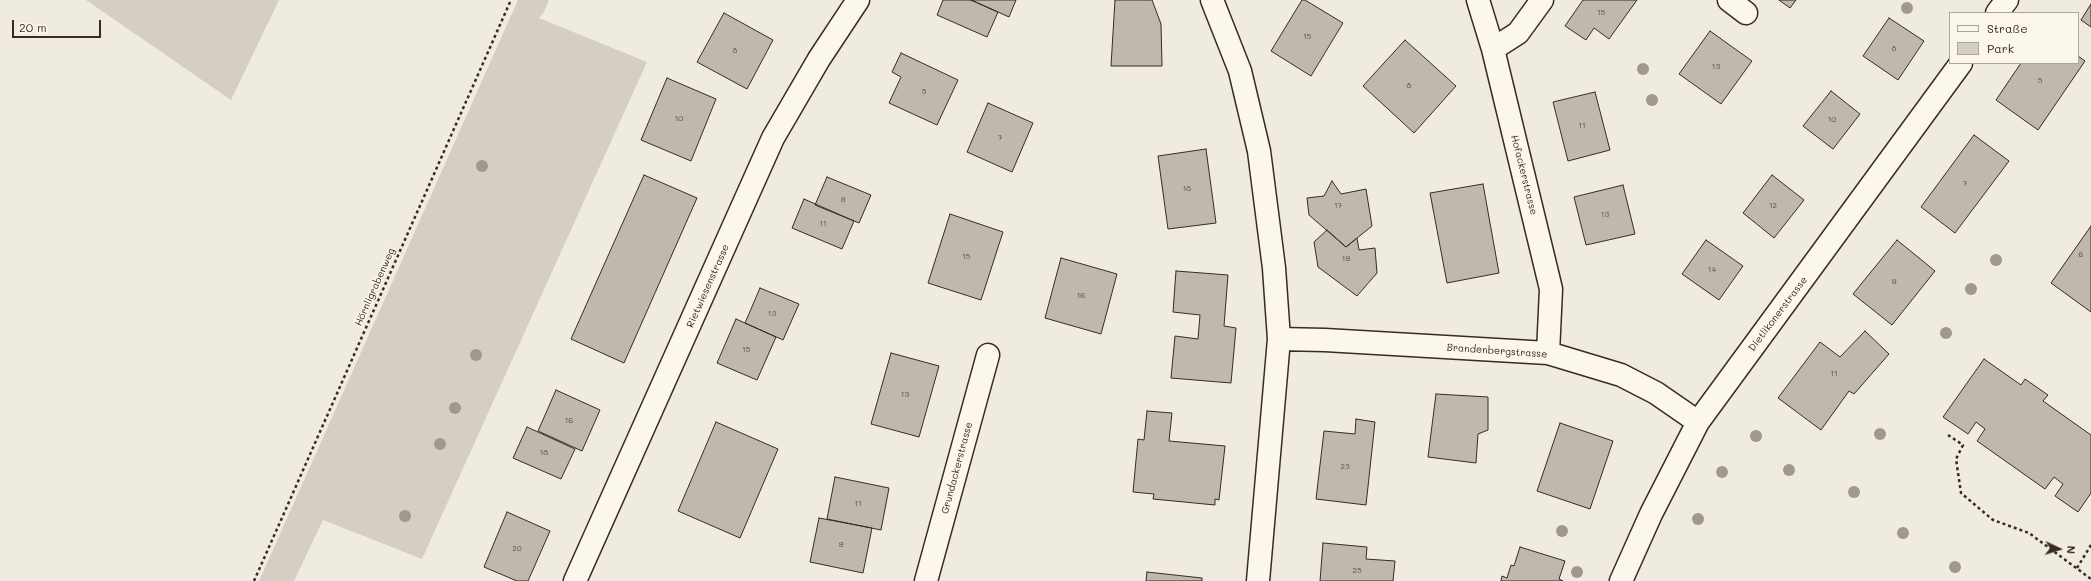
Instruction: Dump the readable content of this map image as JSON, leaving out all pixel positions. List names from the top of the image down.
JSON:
{
  "streets": {
    "street": [
      "Hofackerstrasse",
      "Rietwiesenstrasse",
      "Dietlikonerstrasse",
      "Brandenbergstrasse",
      "Grundackerstrasse"
    ],
    "path": ["Hörnligrabenweg"]
  },
  "crossings": [
    ["Hofackerstrasse", "Brandenbergstrasse"],
    ["Dietlikonerstrasse", "Brandenbergstrasse"]
  ],
  "house_numbers": [
    "15",
    "15",
    "8",
    "8",
    "13",
    "5",
    "8",
    "5",
    "10",
    "10",
    "11",
    "7",
    "7",
    "18",
    "9",
    "17",
    "12",
    "13",
    "11",
    "6",
    "15",
    "19",
    "14",
    "9",
    "16",
    "13",
    "15",
    "11",
    "13",
    "16",
    "18",
    "23",
    "11",
    "9",
    "20",
    "25"
  ],
  "legend": ["Straße", "Park"],
  "scale_bar": "20 m",
  "north": "right"
}
